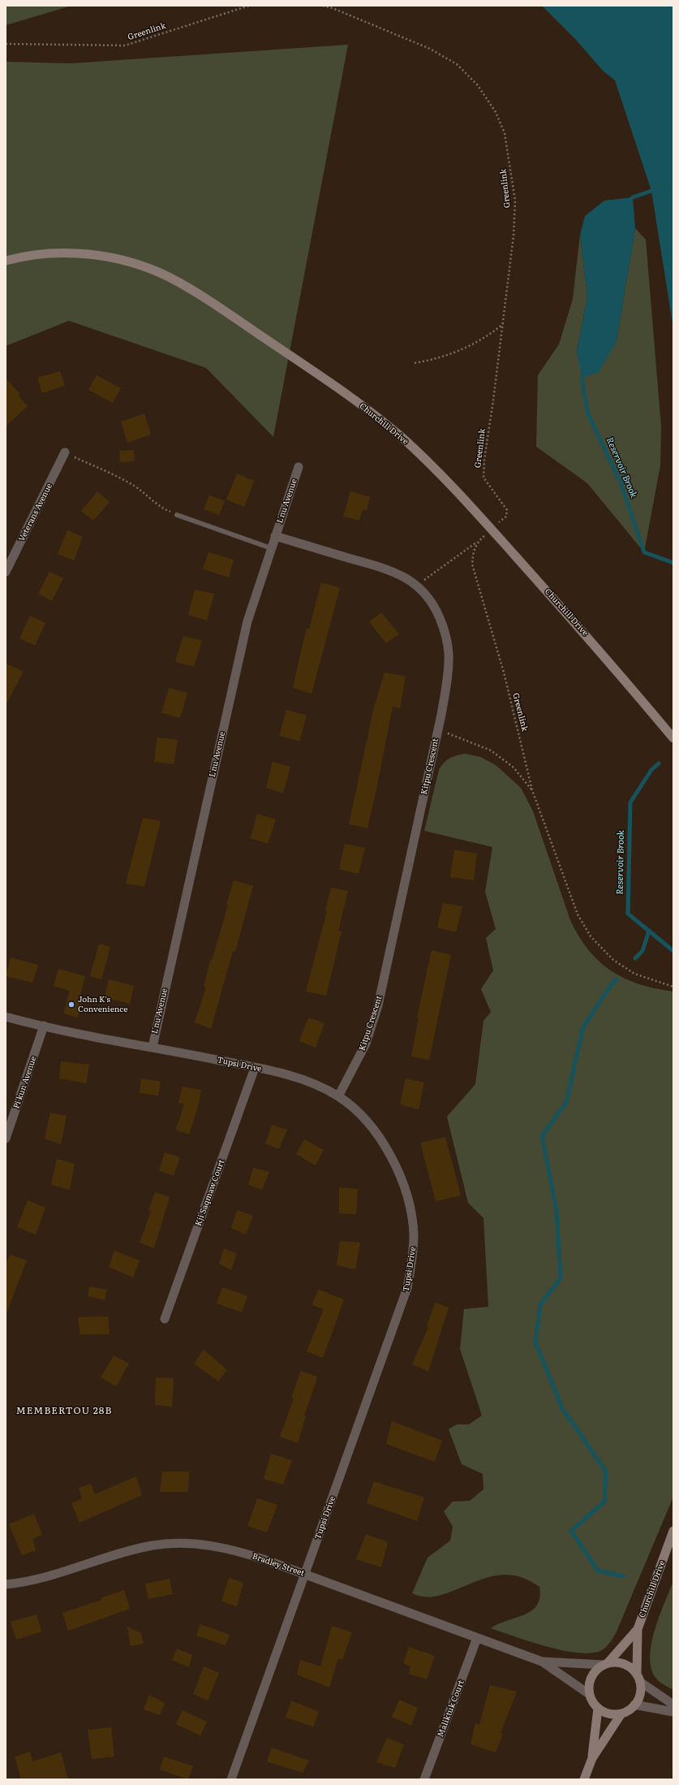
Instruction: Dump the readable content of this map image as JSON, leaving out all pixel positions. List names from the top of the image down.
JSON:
{
  "streets": {
    "main road": ["Churchill Drive"],
    "street": [
      "L'nu Avenue",
      "Veterans Avenue",
      "Kitpu Crescent",
      "Tupsi Drive",
      "Pi'kun Avenue",
      "Kji Saqmaw Court",
      "Bradley Street",
      "Maliktuk Court"
    ],
    "path": ["Greenlink"]
  },
  "crossings": [
    ["Greenlink", "Churchill Drive"],
    ["Churchill Drive", "Bradley Street"],
    ["L'nu Avenue", "Kitpu Crescent"],
    ["L'nu Avenue", "Tupsi Drive"],
    ["Kitpu Crescent", "Tupsi Drive"],
    ["Tupsi Drive", "Pi'kun Avenue"],
    ["Tupsi Drive", "Kji Saqmaw Court"],
    ["Tupsi Drive", "Bradley Street"],
    ["Bradley Street", "Maliktuk Court"]
  ],
  "districts": ["MEMBERTOU 28B"],
  "water": ["Reservoir Brook"],
  "places": ["John K's Convenience"]
}
